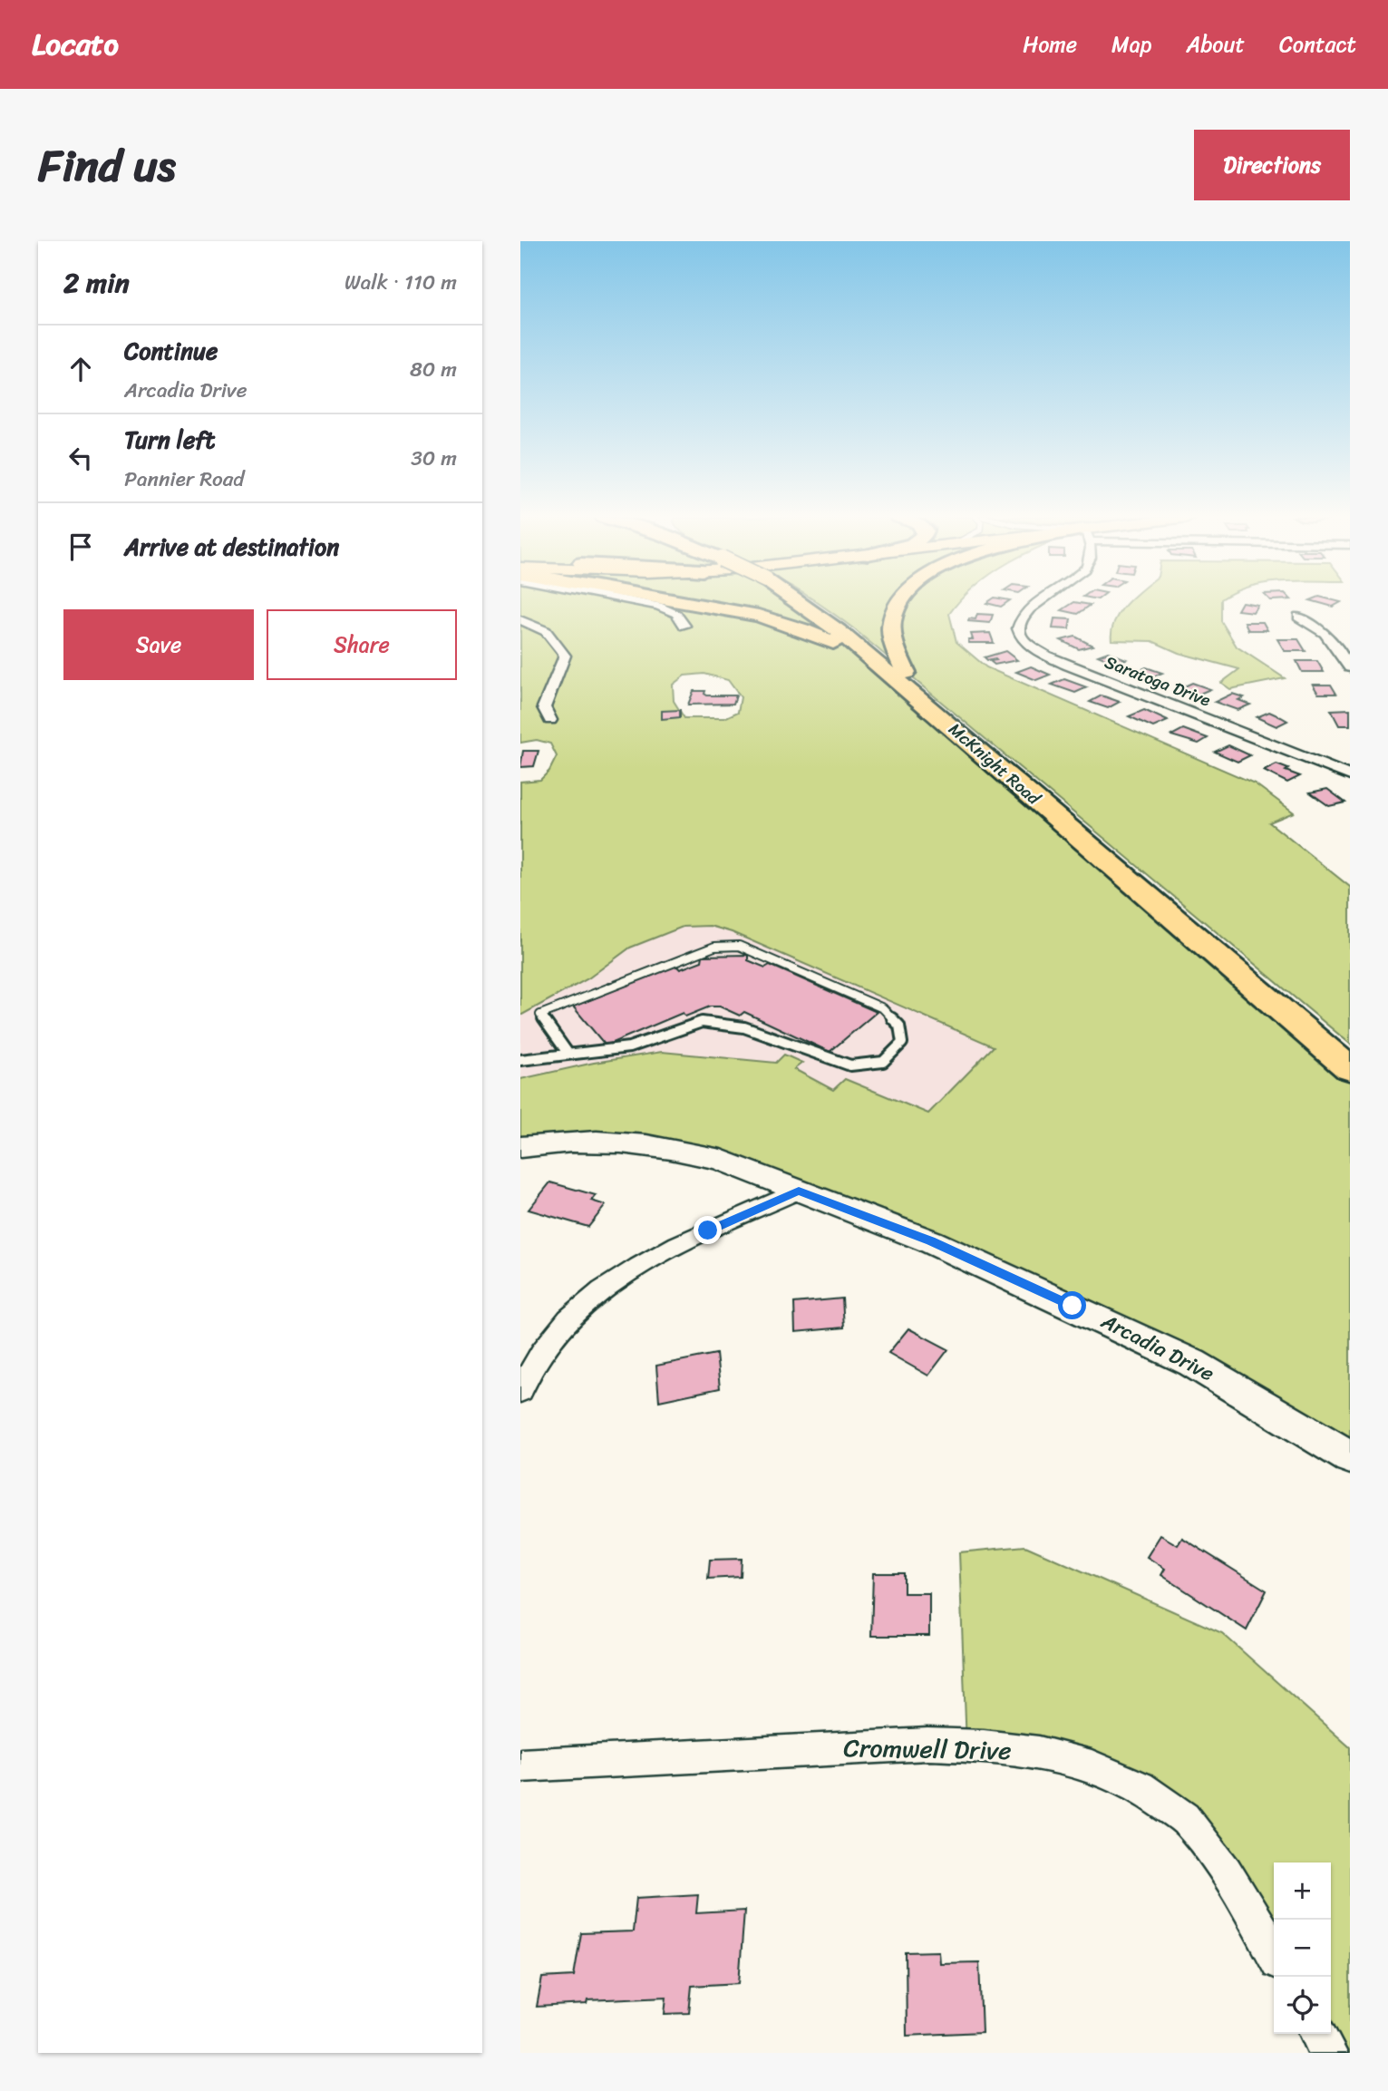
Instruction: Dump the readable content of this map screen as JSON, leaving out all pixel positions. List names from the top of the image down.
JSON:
{
  "streets": {
    "highway": ["McKnight Road"],
    "street": ["Saratoga Drive", "Arcadia Drive", "Cromwell Drive"]
  },
  "page": {
    "header": "Locato",
    "nav": [
      "Home",
      "Map",
      "About",
      "Contact"
    ],
    "title": "Find us",
    "buttons": [
      "Directions",
      ["Save", "Share"]
    ],
    "heading": ["2 min", "Walk · 110 m"],
    "list": [
      ["Continue", "Arcadia Drive", "80 m"],
      ["Turn left", "Pannier Road", "30 m"],
      "Arrive at destination"
    ],
    "map_buttons": ["+", "−"]
  }
}
